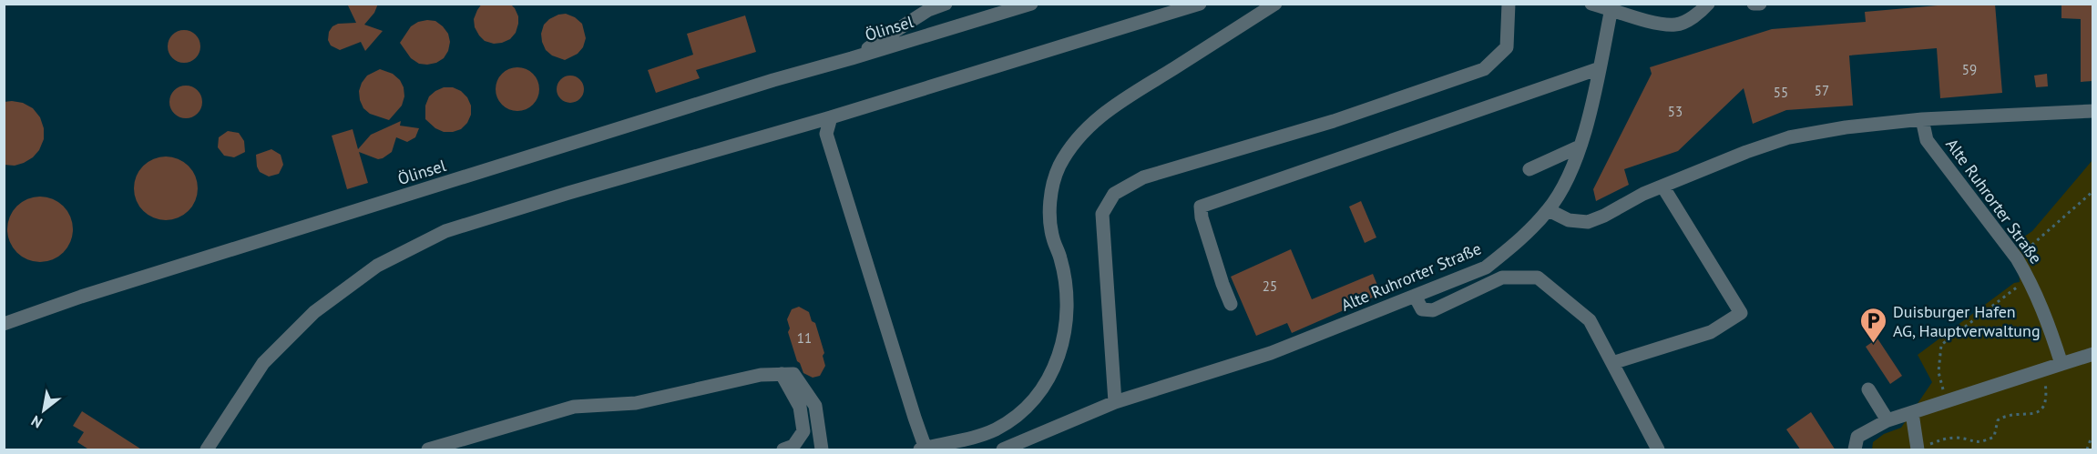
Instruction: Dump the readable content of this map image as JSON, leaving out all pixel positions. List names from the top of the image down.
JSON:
{
  "streets": {
    "street": ["Ölinsel", "Alte Ruhrorter Straße"]
  },
  "places": {
    "parking": ["Duisburger Hafen AG, Hauptverwaltung"]
  },
  "house_numbers": [
    "59",
    "57",
    "55",
    "53",
    "25",
    "11"
  ],
  "north": "bottom left"
}
